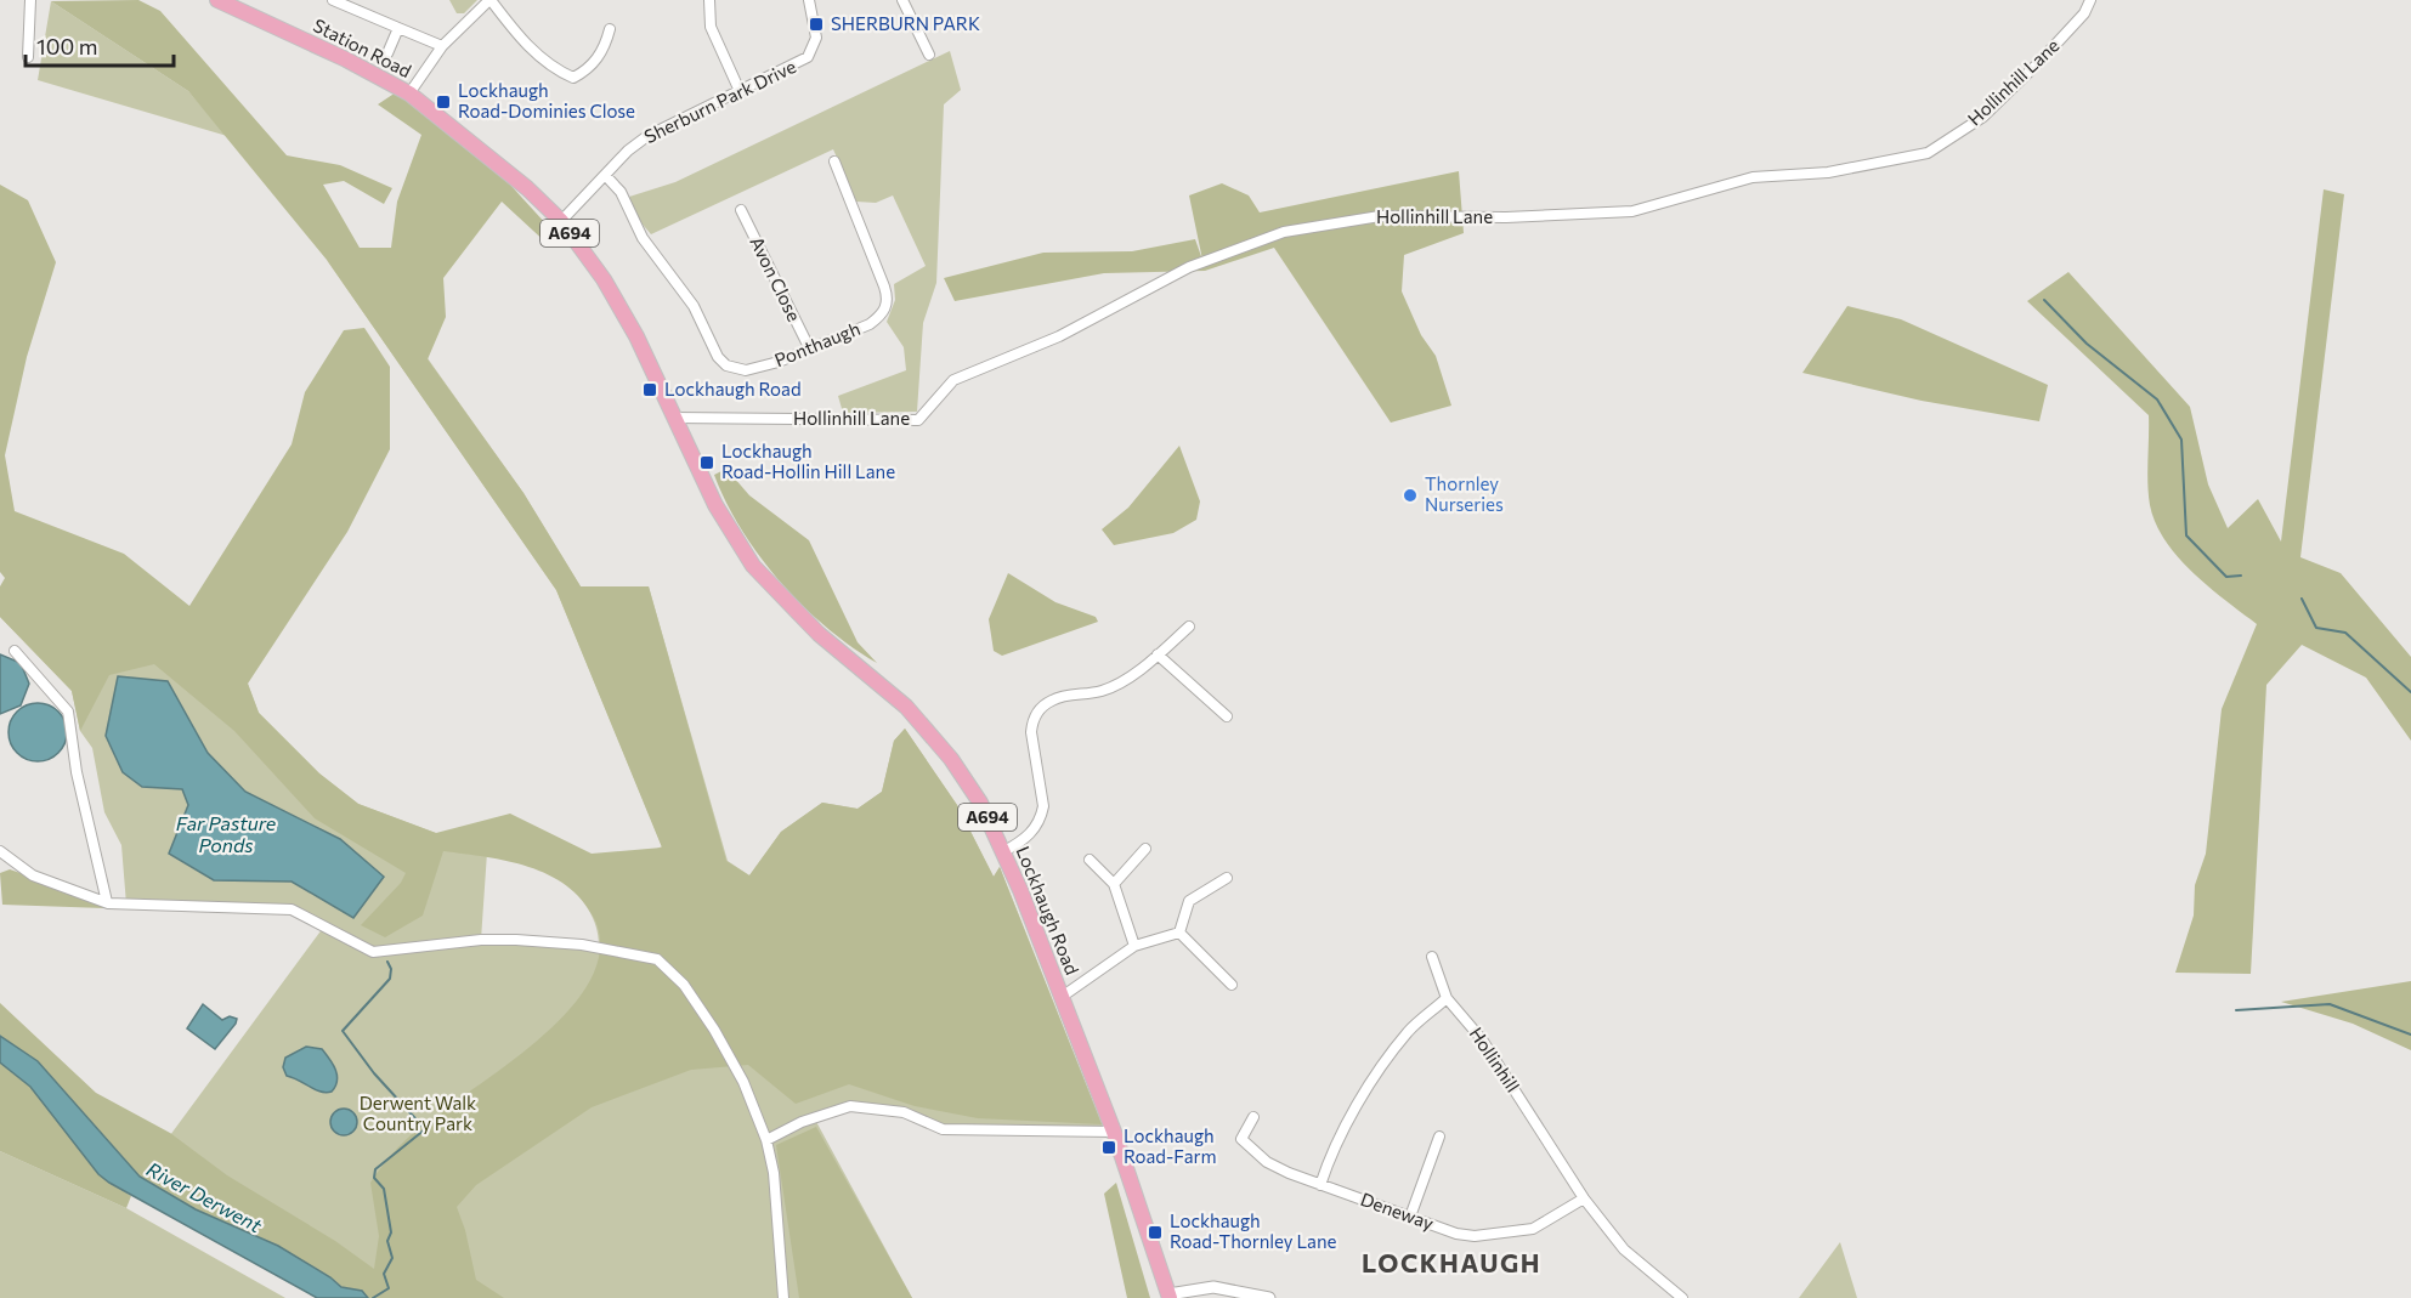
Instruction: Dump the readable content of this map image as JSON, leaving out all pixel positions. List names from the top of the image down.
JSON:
{
  "streets": {
    "main road": ["Station Road", "A694", "Lockhaugh Road"],
    "street": [
      "Hollinhill Lane",
      "Sherburn Park Drive",
      "Avon Close",
      "Ponthaugh",
      "Hollinhill",
      "Deneway"
    ]
  },
  "crossings": [
    ["Station Road", "A694"],
    ["Hollinhill Lane", "A694"],
    ["Hollinhill Lane", "Lockhaugh Road"],
    ["Sherburn Park Drive", "A694"],
    ["Sherburn Park Drive", "Ponthaugh"],
    ["A694", "Lockhaugh Road"],
    ["Avon Close", "Ponthaugh"],
    ["Hollinhill", "Deneway"]
  ],
  "districts": ["LOCKHAUGH"],
  "water": ["Far Pasture Ponds", "River Derwent"],
  "parks": ["Derwent Walk Country Park"],
  "places": {
    "transit": [
      "SHERBURN PARK",
      "Lockhaugh Road-Dominies Close",
      "Lockhaugh Road",
      "Lockhaugh Road-Hollin Hill Lane",
      "Lockhaugh Road-Farm",
      "Lockhaugh Road-Thornley Lane"
    ],
    "other": ["Thornley Nurseries"]
  },
  "scale_bar": "100 m"
}
